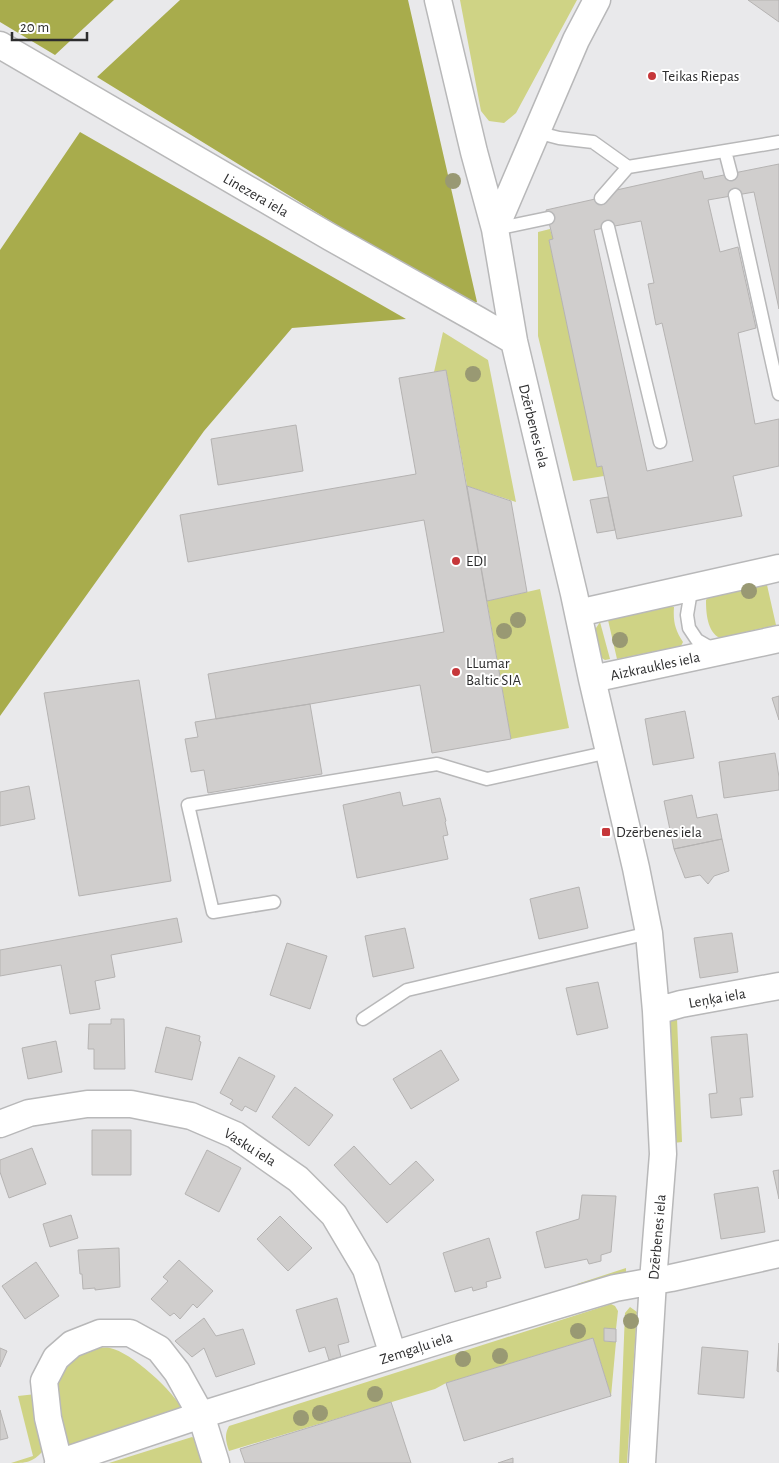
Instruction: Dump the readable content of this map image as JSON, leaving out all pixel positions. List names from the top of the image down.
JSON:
{
  "streets": {
    "street": [
      "Linezera iela",
      "Dzērbenes iela",
      "Aizkraukles iela",
      "Leņķa iela",
      "Vasku iela",
      "Zemgaļu iela"
    ]
  },
  "crossings": [
    ["Linezera iela", "Dzērbenes iela"],
    ["Dzērbenes iela", "Aizkraukles iela"],
    ["Dzērbenes iela", "Leņķa iela"],
    ["Dzērbenes iela", "Zemgaļu iela"],
    ["Vasku iela", "Zemgaļu iela"]
  ],
  "places": {
    "other": ["Teikas Riepas", "EDI", "LLumar Baltic SIA"],
    "transit": ["Dzērbenes iela"]
  },
  "scale_bar": "20 m"
}
